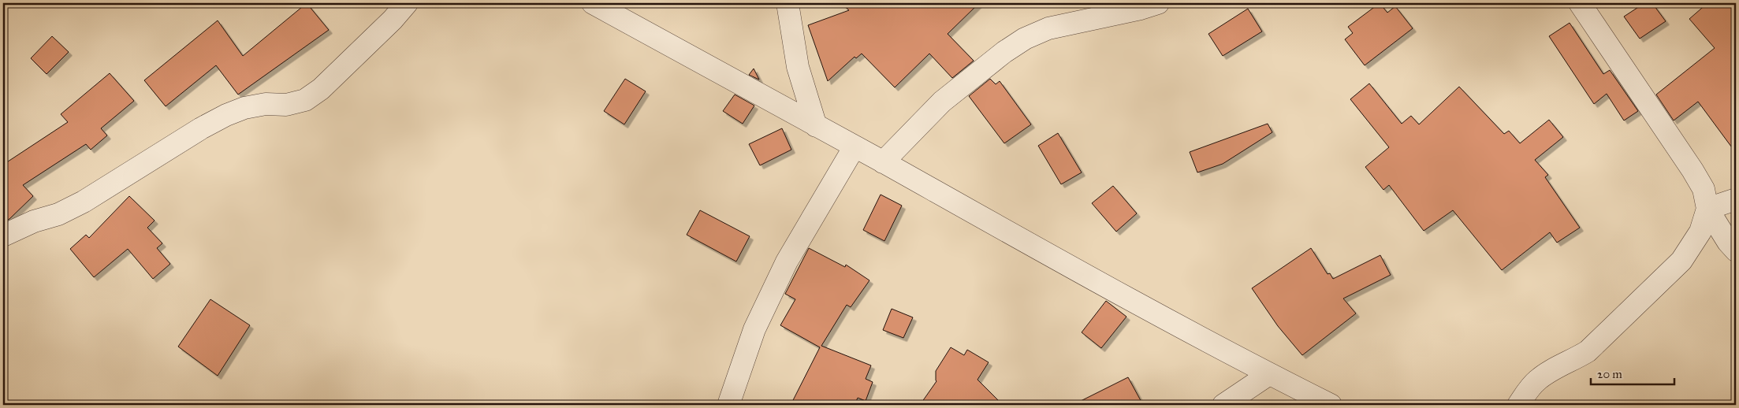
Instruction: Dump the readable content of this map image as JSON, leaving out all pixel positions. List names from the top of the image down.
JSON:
{
  "scale_bar": "20 m"
}
